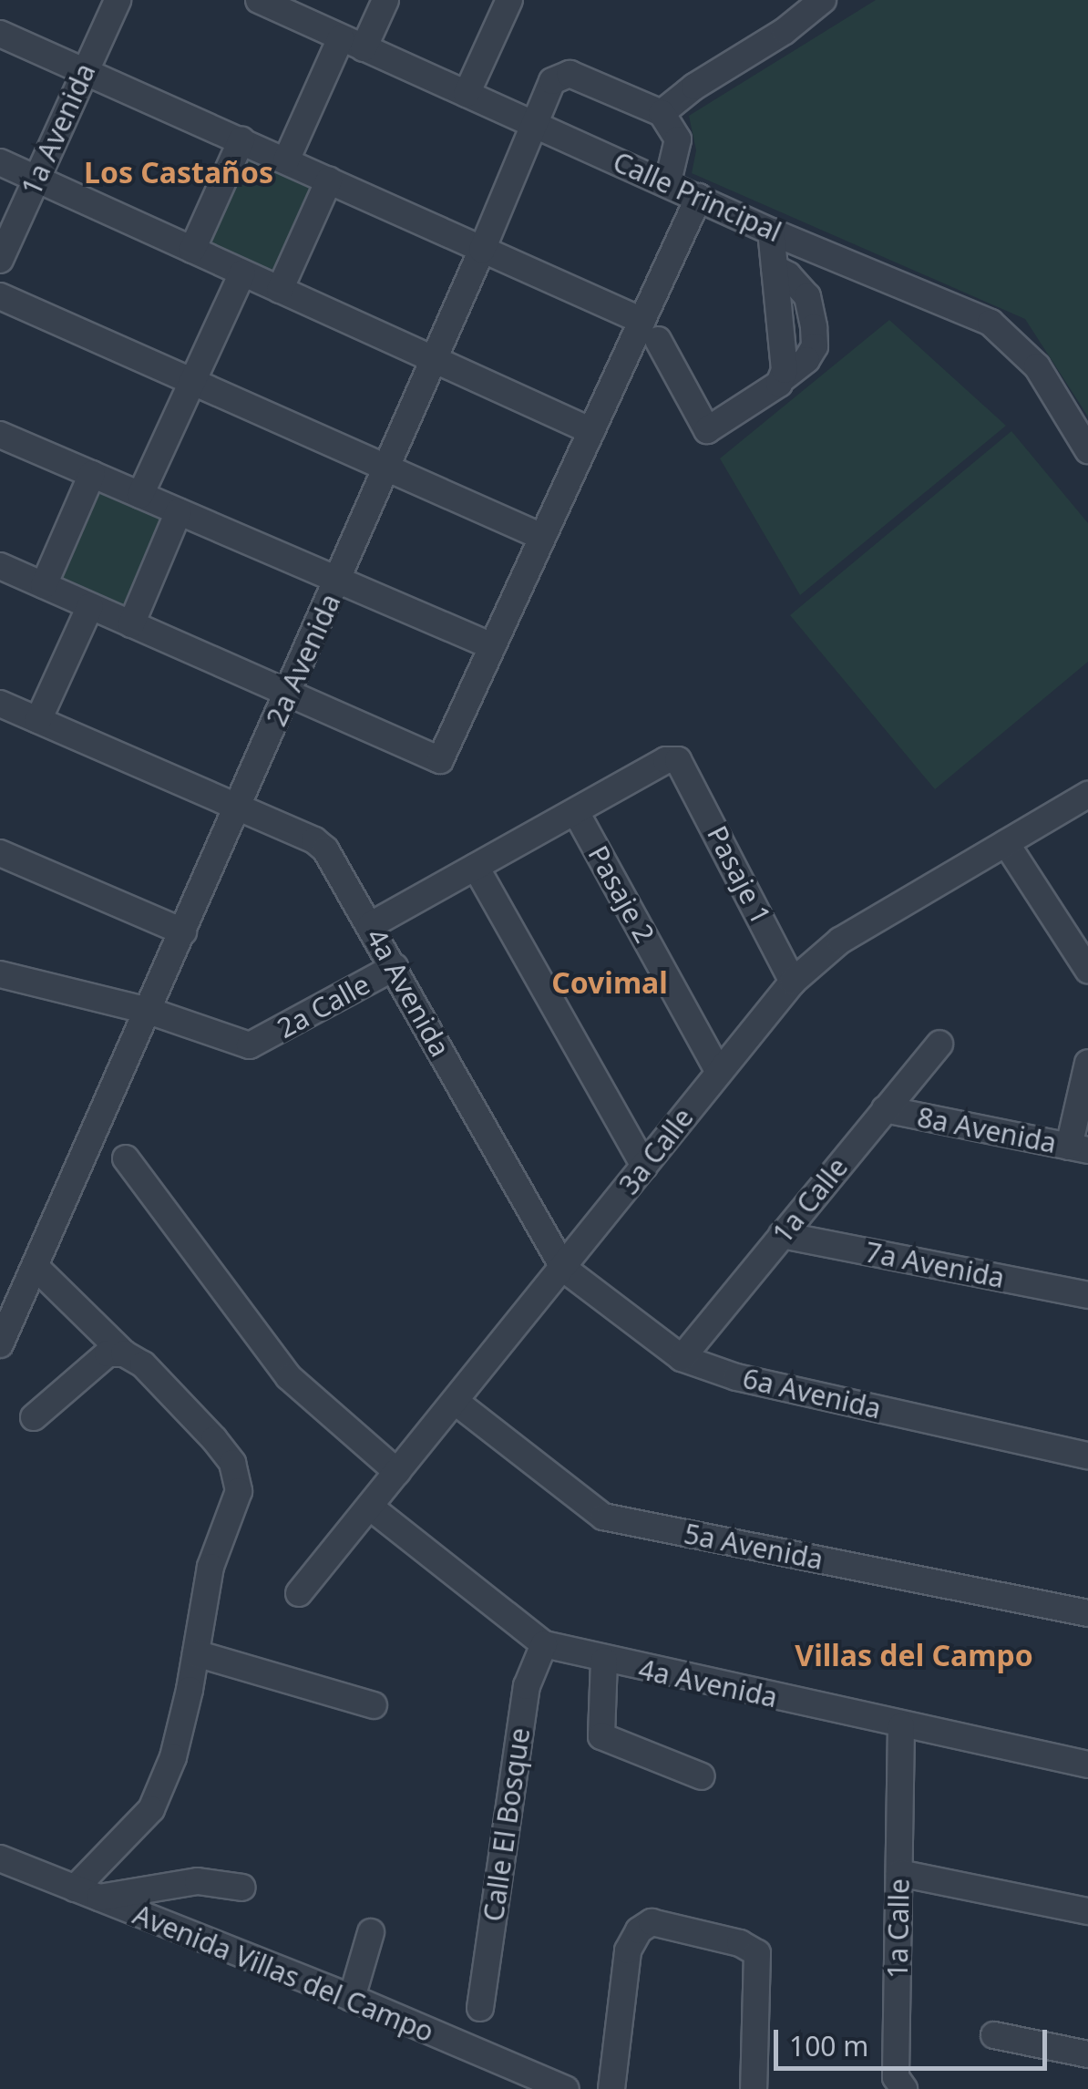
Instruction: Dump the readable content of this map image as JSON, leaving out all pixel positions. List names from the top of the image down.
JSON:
{
  "streets": {
    "street": [
      "1a Avenida",
      "Calle Principal",
      "2a Avenida",
      "Pasaje 1",
      "Pasaje 2",
      "4a Avenida",
      "2a Calle",
      "8a Avenida",
      "3a Calle",
      "1a Calle",
      "7a Avenida",
      "6a Avenida",
      "5a Avenida",
      "Calle El Bosque",
      "Avenida Villas del Campo"
    ]
  },
  "crossings": [
    ["Calle Principal", "2a Avenida"],
    ["2a Avenida", "4a Avenida"],
    ["2a Avenida", "2a Calle"],
    ["Pasaje 1", "Pasaje 2"],
    ["Pasaje 1", "3a Calle"],
    ["Pasaje 2", "3a Calle"],
    ["4a Avenida", "2a Calle"],
    ["4a Avenida", "3a Calle"],
    ["4a Avenida", "1a Calle"],
    ["4a Avenida", "6a Avenida"],
    ["4a Avenida", "Calle El Bosque"],
    ["8a Avenida", "1a Calle"],
    ["3a Calle", "6a Avenida"],
    ["3a Calle", "5a Avenida"],
    ["1a Calle", "7a Avenida"],
    ["1a Calle", "6a Avenida"]
  ],
  "districts": ["Los Castaños", "Covimal", "Villas del Campo"],
  "scale_bar": "100 m"
}
